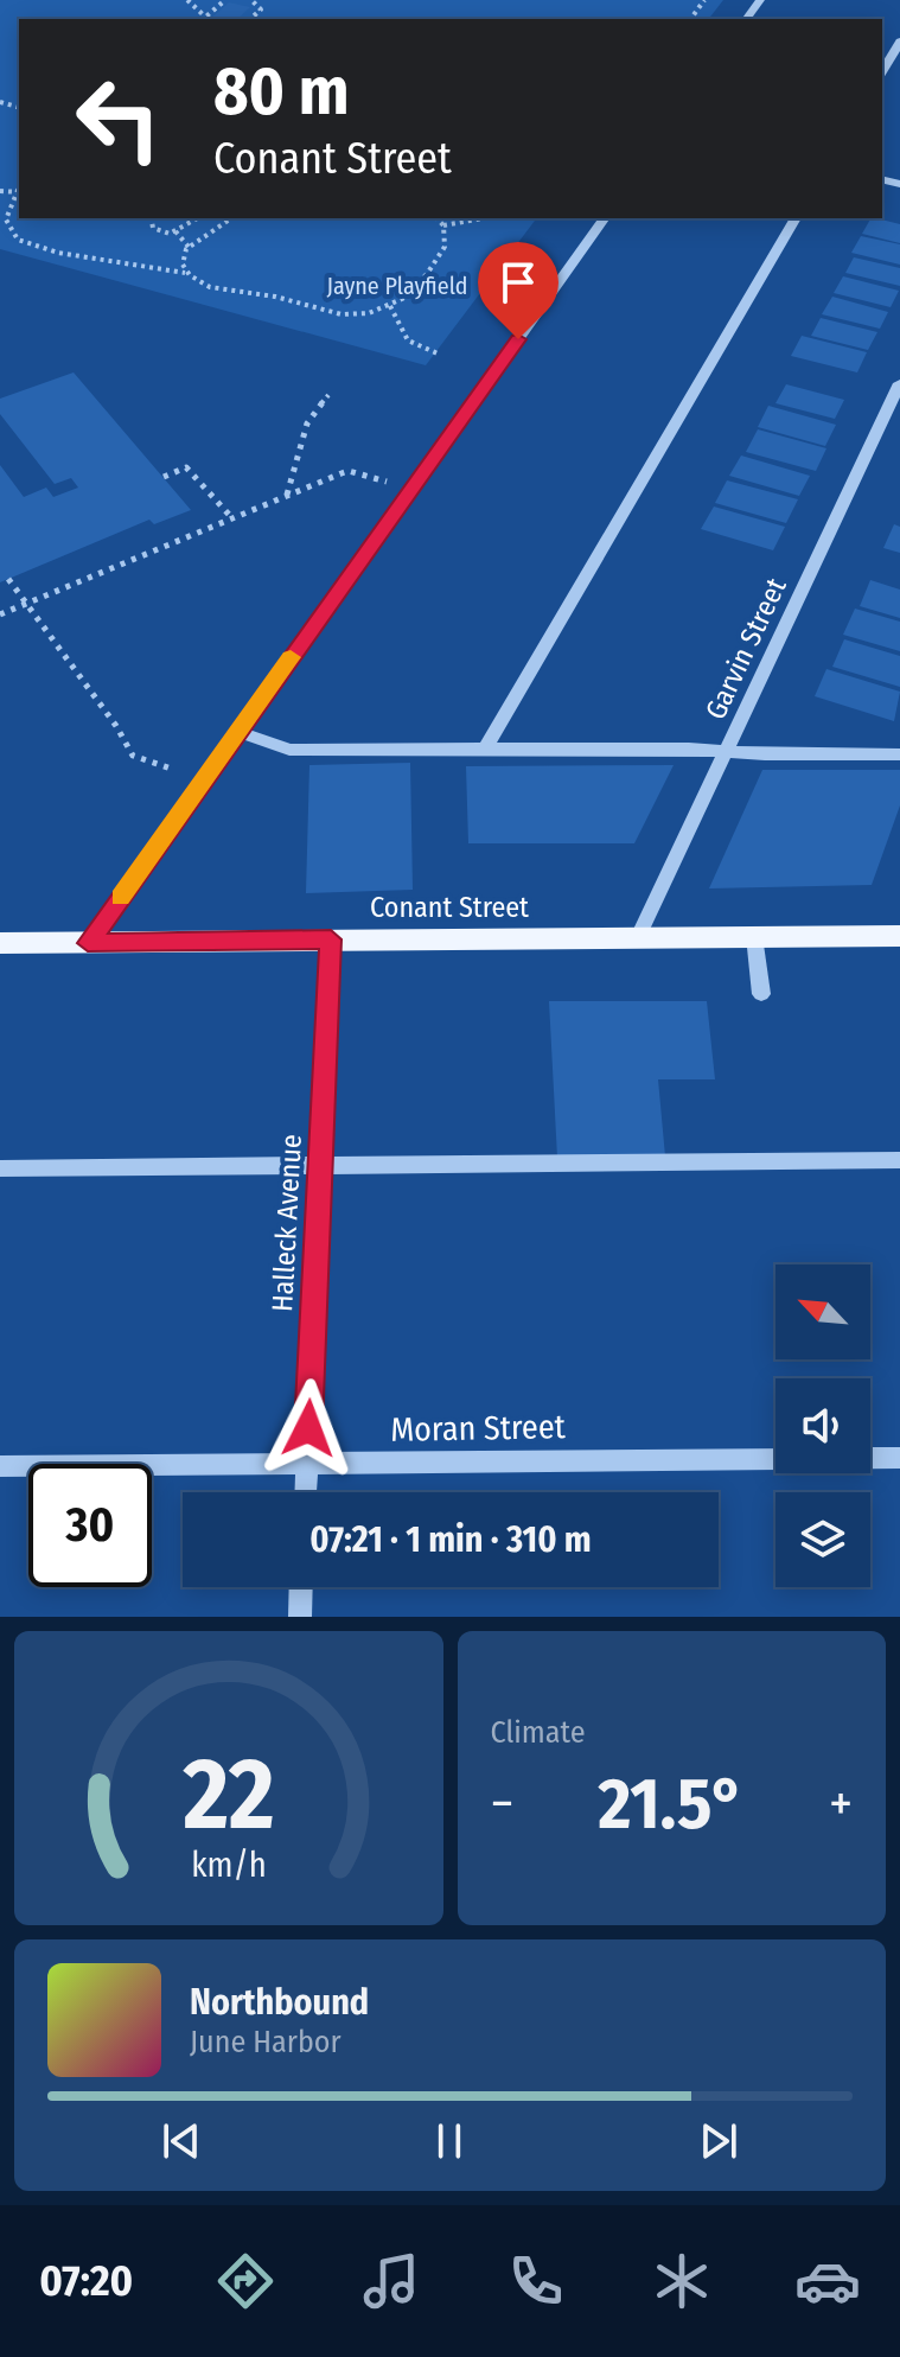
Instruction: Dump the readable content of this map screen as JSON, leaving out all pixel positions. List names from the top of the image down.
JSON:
{
  "streets": {
    "main road": ["Conant Street"],
    "street": ["Garvin Street", "Halleck Avenue", "Moran Street"]
  },
  "crossings": [
    ["Garvin Street", "Conant Street"],
    ["Conant Street", "Halleck Avenue"],
    ["Halleck Avenue", "Moran Street"]
  ],
  "parks": ["Jayne Playfield"],
  "north": "top left",
  "page": {
    "turn": ["80 m", "Conant Street"],
    "limit": "30",
    "trip": "07:21 · 1 min · 310 m",
    "tile": "Climate",
    "heat": ["−", "21.5°", "+"],
    "song": ["Northbound", "June Harbor"],
    "tabs": "07:20",
    "gauge": ["22", "km/h"]
  }
}
